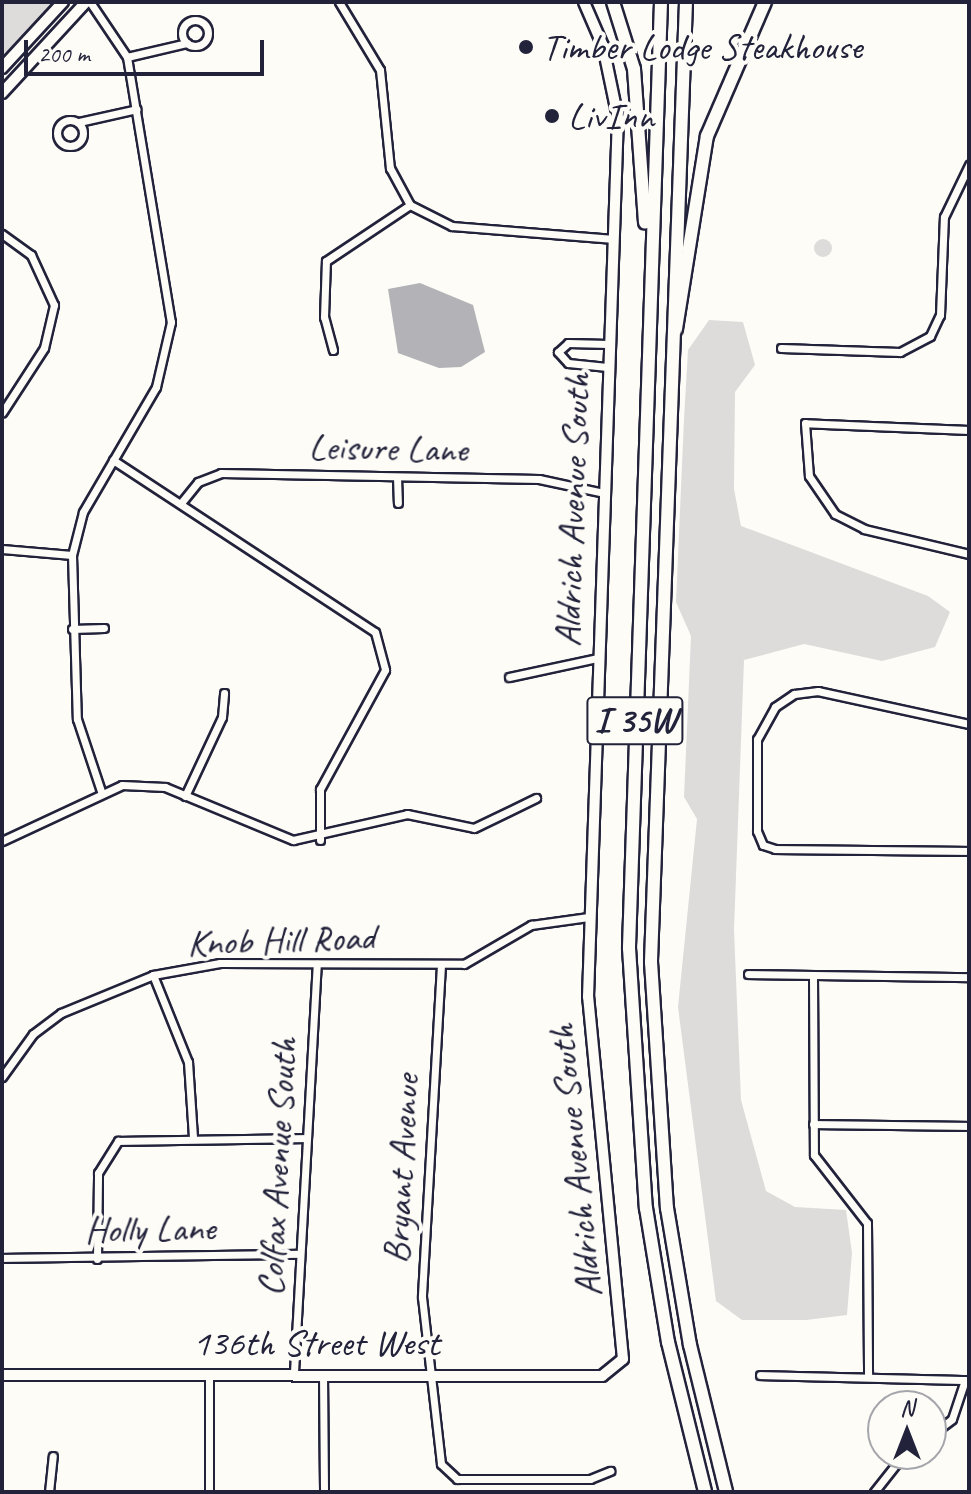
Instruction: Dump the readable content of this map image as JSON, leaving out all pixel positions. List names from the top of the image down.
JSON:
{
  "streets": {
    "highway": ["I 35W"],
    "street": [
      "Leisure Lane",
      "Aldrich Avenue South",
      "Knob Hill Road",
      "Colfax Avenue South",
      "Bryant Avenue",
      "Holly Lane",
      "136th Street West"
    ]
  },
  "crossings": [
    ["Leisure Lane", "Aldrich Avenue South"],
    ["Aldrich Avenue South", "Knob Hill Road"],
    ["Aldrich Avenue South", "136th Street West"],
    ["Knob Hill Road", "Colfax Avenue South"],
    ["Knob Hill Road", "Bryant Avenue"],
    ["Colfax Avenue South", "Holly Lane"],
    ["Colfax Avenue South", "136th Street West"],
    ["Bryant Avenue", "136th Street West"]
  ],
  "places": ["Timber Lodge Steakhouse", "LivInn"],
  "scale_bar": "200 m",
  "north": "top"
}
